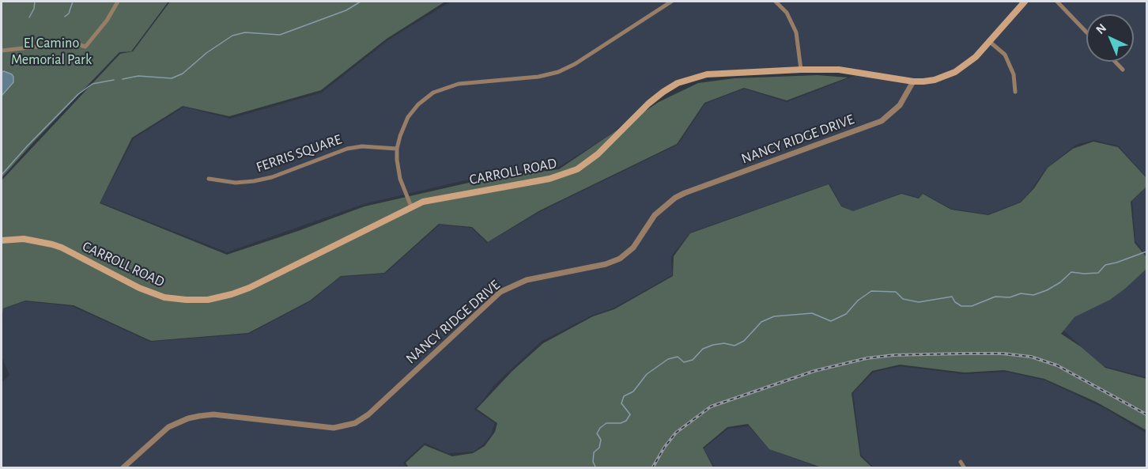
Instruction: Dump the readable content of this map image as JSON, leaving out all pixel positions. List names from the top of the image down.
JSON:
{
  "streets": {
    "main road": ["CARROLL ROAD"],
    "street": ["NANCY RIDGE DRIVE", "FERRIS SQUARE"]
  },
  "crossings": [
    ["NANCY RIDGE DRIVE", "CARROLL ROAD"]
  ],
  "parks": ["El Camino Memorial Park"],
  "north": "top left"
}
